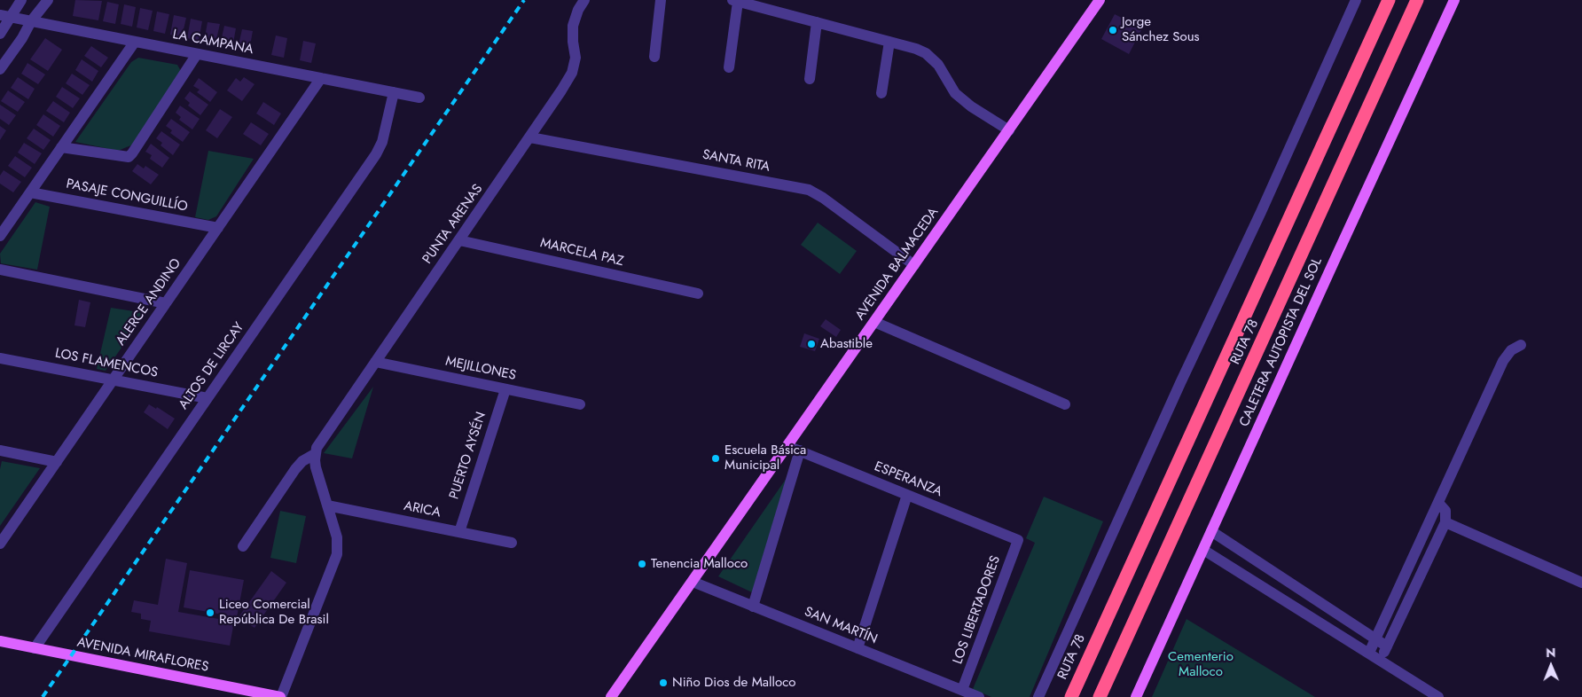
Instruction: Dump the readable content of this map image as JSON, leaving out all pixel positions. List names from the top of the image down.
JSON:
{
  "streets": {
    "highway": ["RUTA 78"],
    "main road": ["AVENIDA BALMACEDA", "CALETERA AUTOPISTA DEL SOL", "AVENIDA MIRAFLORES"],
    "street": [
      "LA CAMPANA",
      "SANTA RITA",
      "PASAJE CONGUILLÍO",
      "PUNTA ARENAS",
      "MARCELA PAZ",
      "ALERCE ANDINO",
      "LOS FLAMENCOS",
      "ALTOS DE LIRCAY",
      "MEJILLONES",
      "PUERTO AYSÉN",
      "ESPERANZA",
      "ARICA",
      "LOS LIBERTADORES",
      "SAN MARTÍN"
    ]
  },
  "crossings": [
    ["LA CAMPANA", "ALERCE ANDINO"],
    ["LA CAMPANA", "ALTOS DE LIRCAY"],
    ["SANTA RITA", "PUNTA ARENAS"],
    ["SANTA RITA", "AVENIDA BALMACEDA"],
    ["PASAJE CONGUILLÍO", "ALERCE ANDINO"],
    ["PUNTA ARENAS", "MARCELA PAZ"],
    ["PUNTA ARENAS", "MEJILLONES"],
    ["AVENIDA BALMACEDA", "ESPERANZA"],
    ["AVENIDA BALMACEDA", "SAN MARTÍN"],
    ["ALERCE ANDINO", "LOS FLAMENCOS"],
    ["LOS FLAMENCOS", "ALTOS DE LIRCAY"],
    ["ALTOS DE LIRCAY", "AVENIDA MIRAFLORES"],
    ["MEJILLONES", "PUERTO AYSÉN"],
    ["PUERTO AYSÉN", "ARICA"],
    ["ESPERANZA", "LOS LIBERTADORES"],
    ["LOS LIBERTADORES", "SAN MARTÍN"]
  ],
  "parks": ["Cementerio Malloco"],
  "places": [
    "Jorge Sánchez Sous",
    "Abastible",
    "Escuela Básica Municipal",
    "Tenencia Malloco",
    "Liceo Comercial República De Brasil",
    "Niño Dios de Malloco"
  ],
  "north": "top"
}
